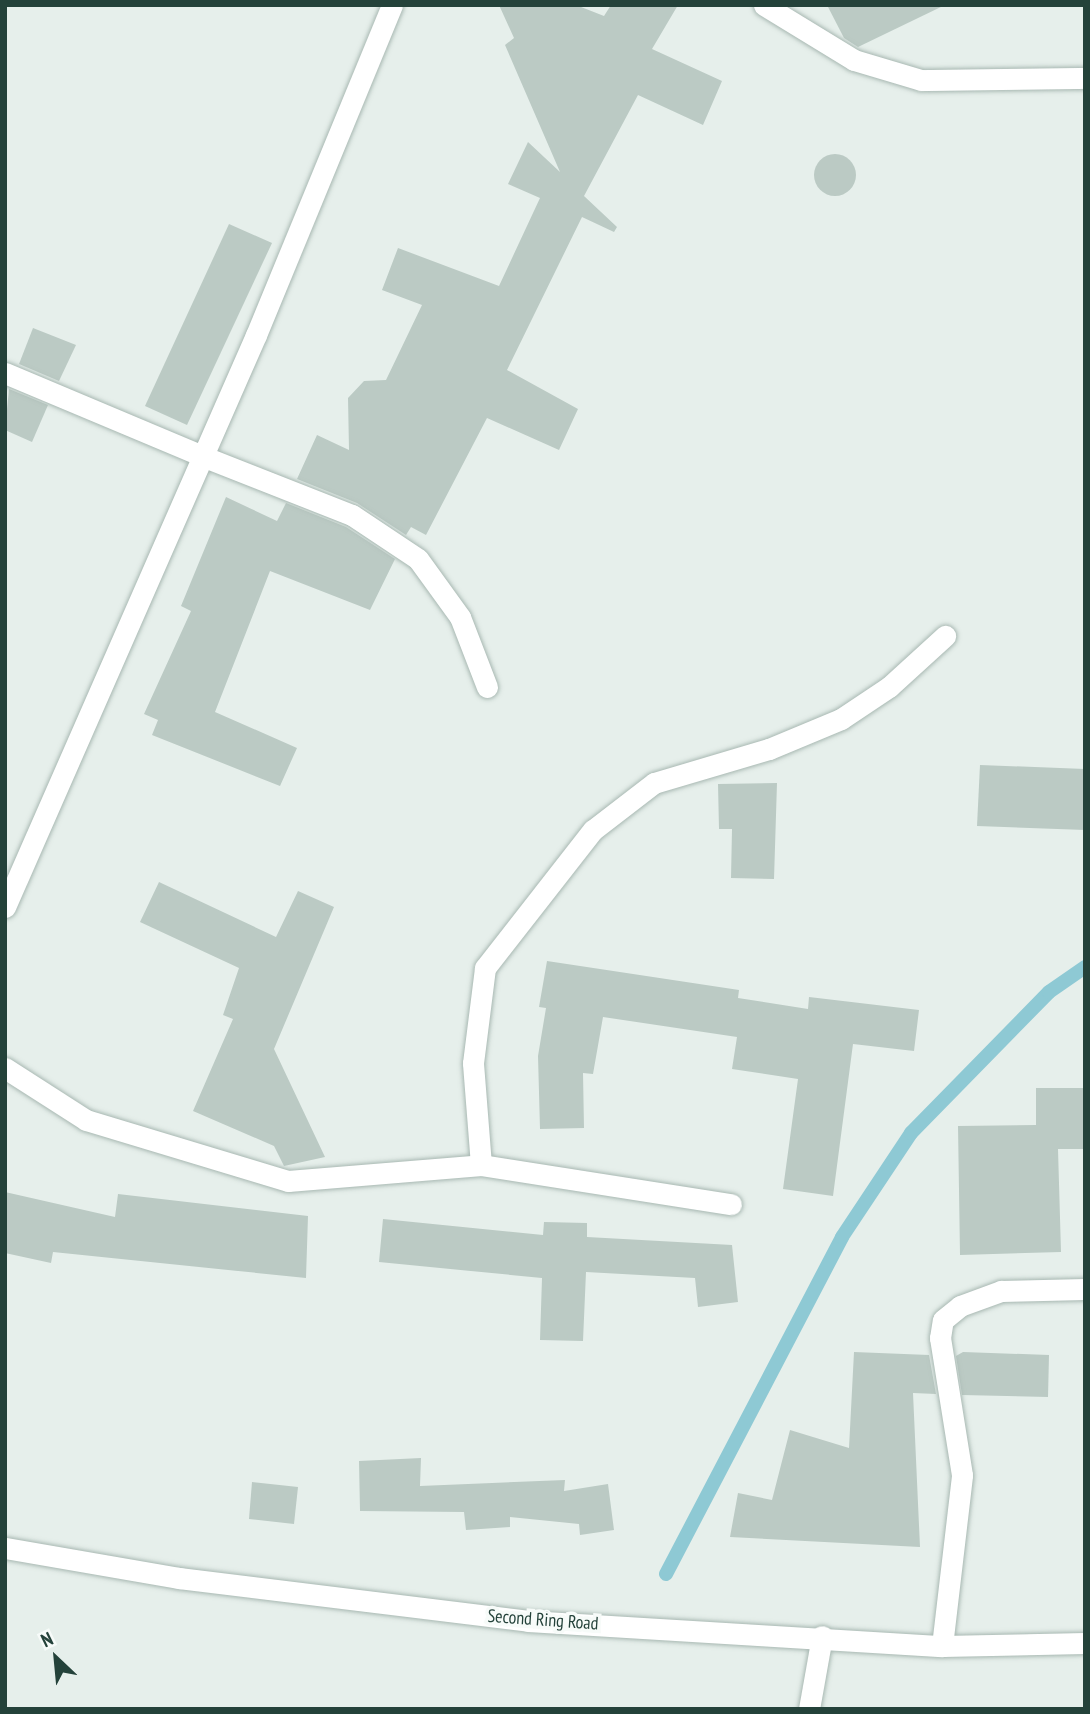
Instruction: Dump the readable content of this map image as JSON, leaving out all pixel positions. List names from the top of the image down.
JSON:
{
  "streets": {
    "street": ["Second Ring Road"]
  },
  "north": "top left"
}
